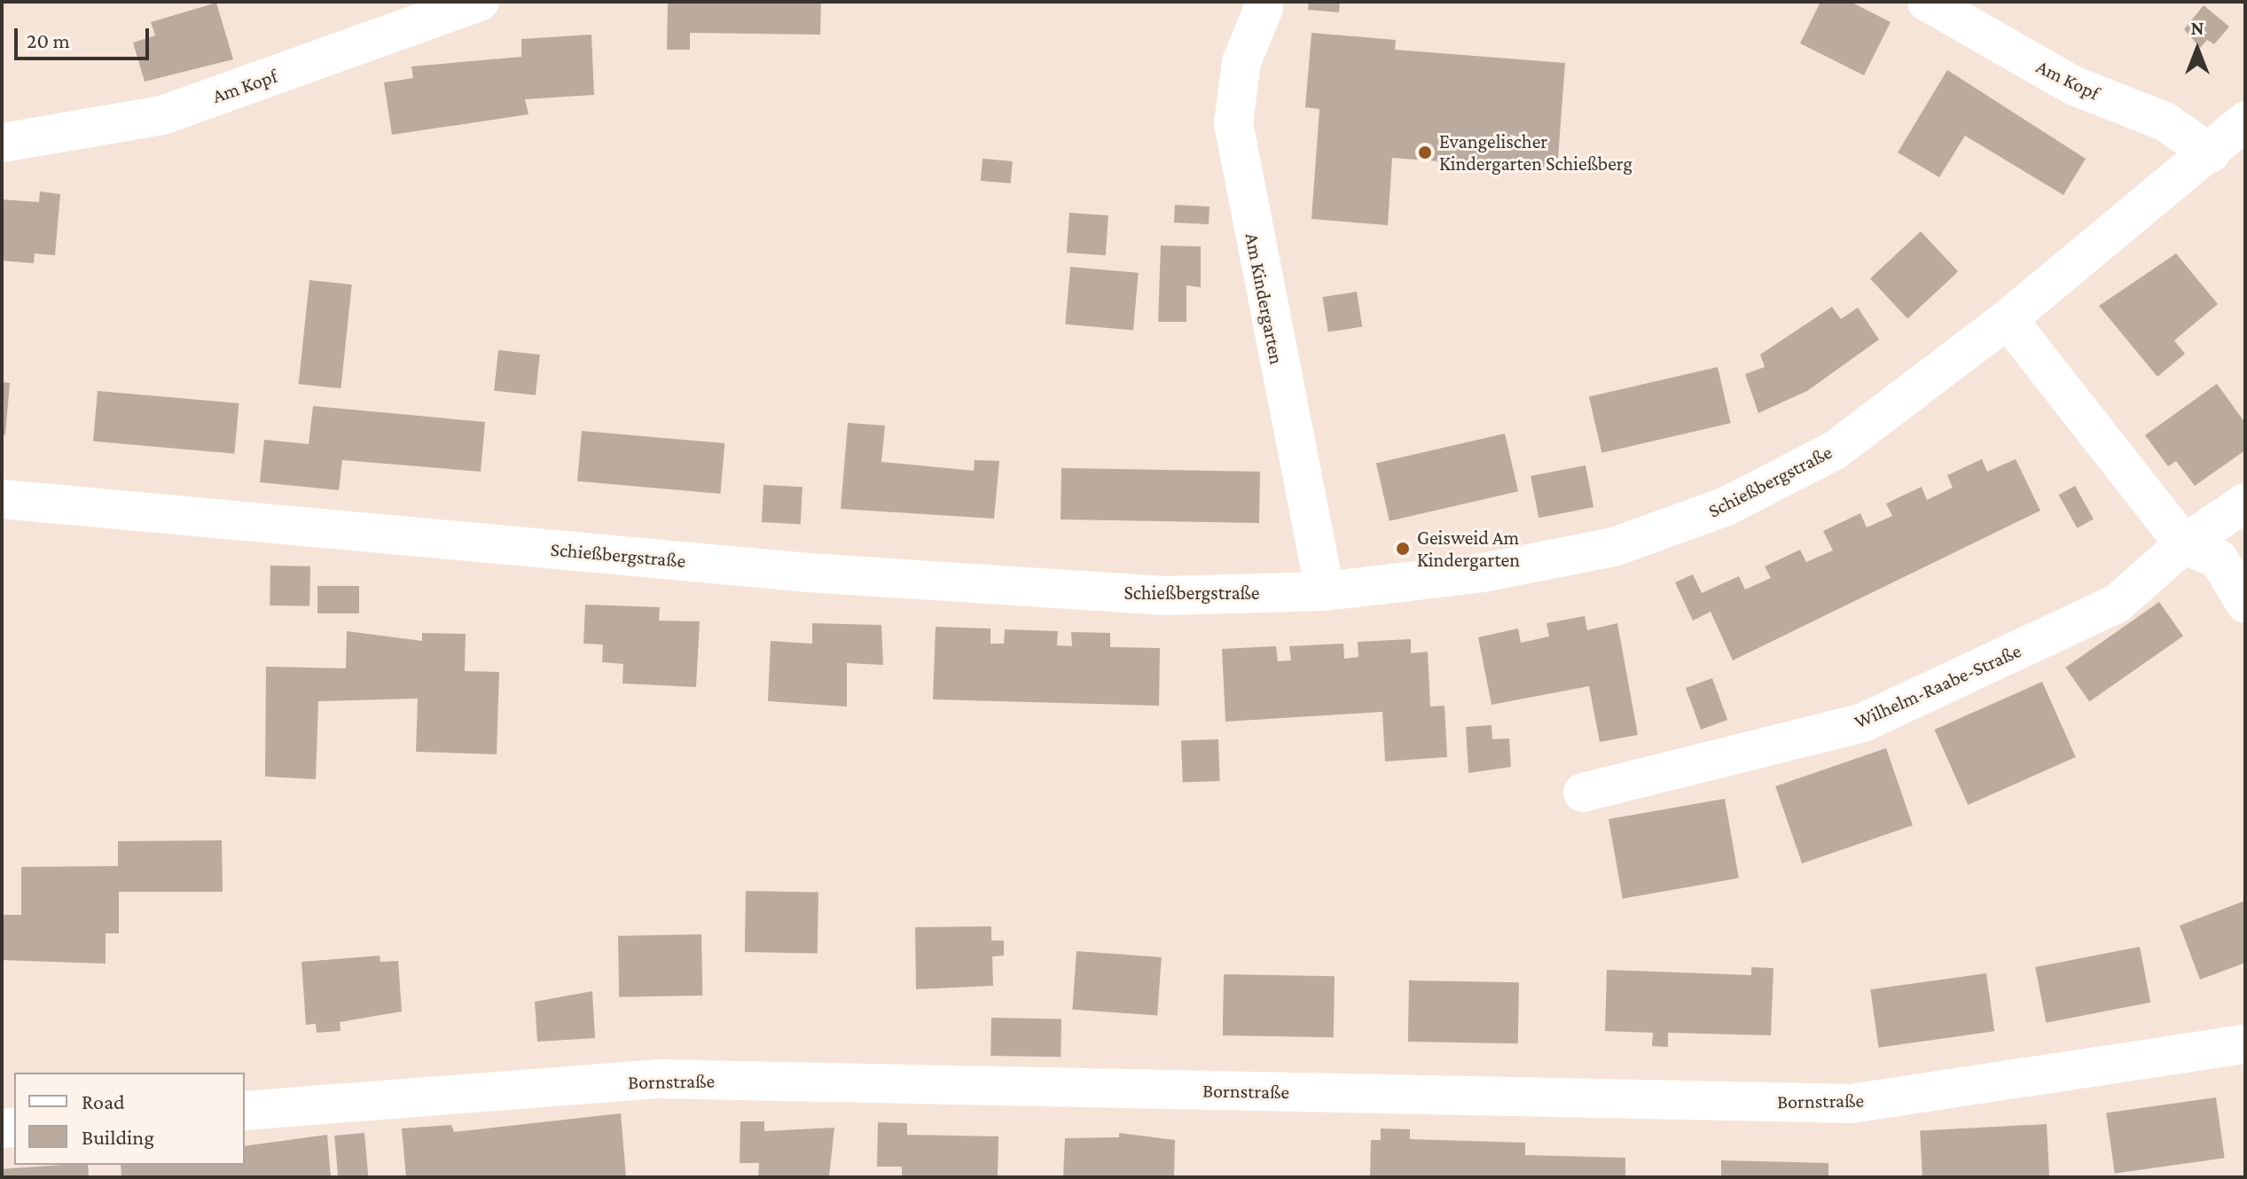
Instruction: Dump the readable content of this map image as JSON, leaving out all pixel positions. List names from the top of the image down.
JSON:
{
  "streets": {
    "street": [
      "Am Kopf",
      "Am Kindergarten",
      "Schießbergstraße",
      "Wilhelm-Raabe-Straße",
      "Bornstraße"
    ]
  },
  "crossings": [
    ["Am Kopf", "Schießbergstraße"],
    ["Am Kindergarten", "Schießbergstraße"]
  ],
  "places": ["Evangelischer Kindergarten Schießberg", "Geisweid Am Kindergarten"],
  "legend": ["Road", "Building"],
  "scale_bar": "20 m",
  "north": "top"
}
